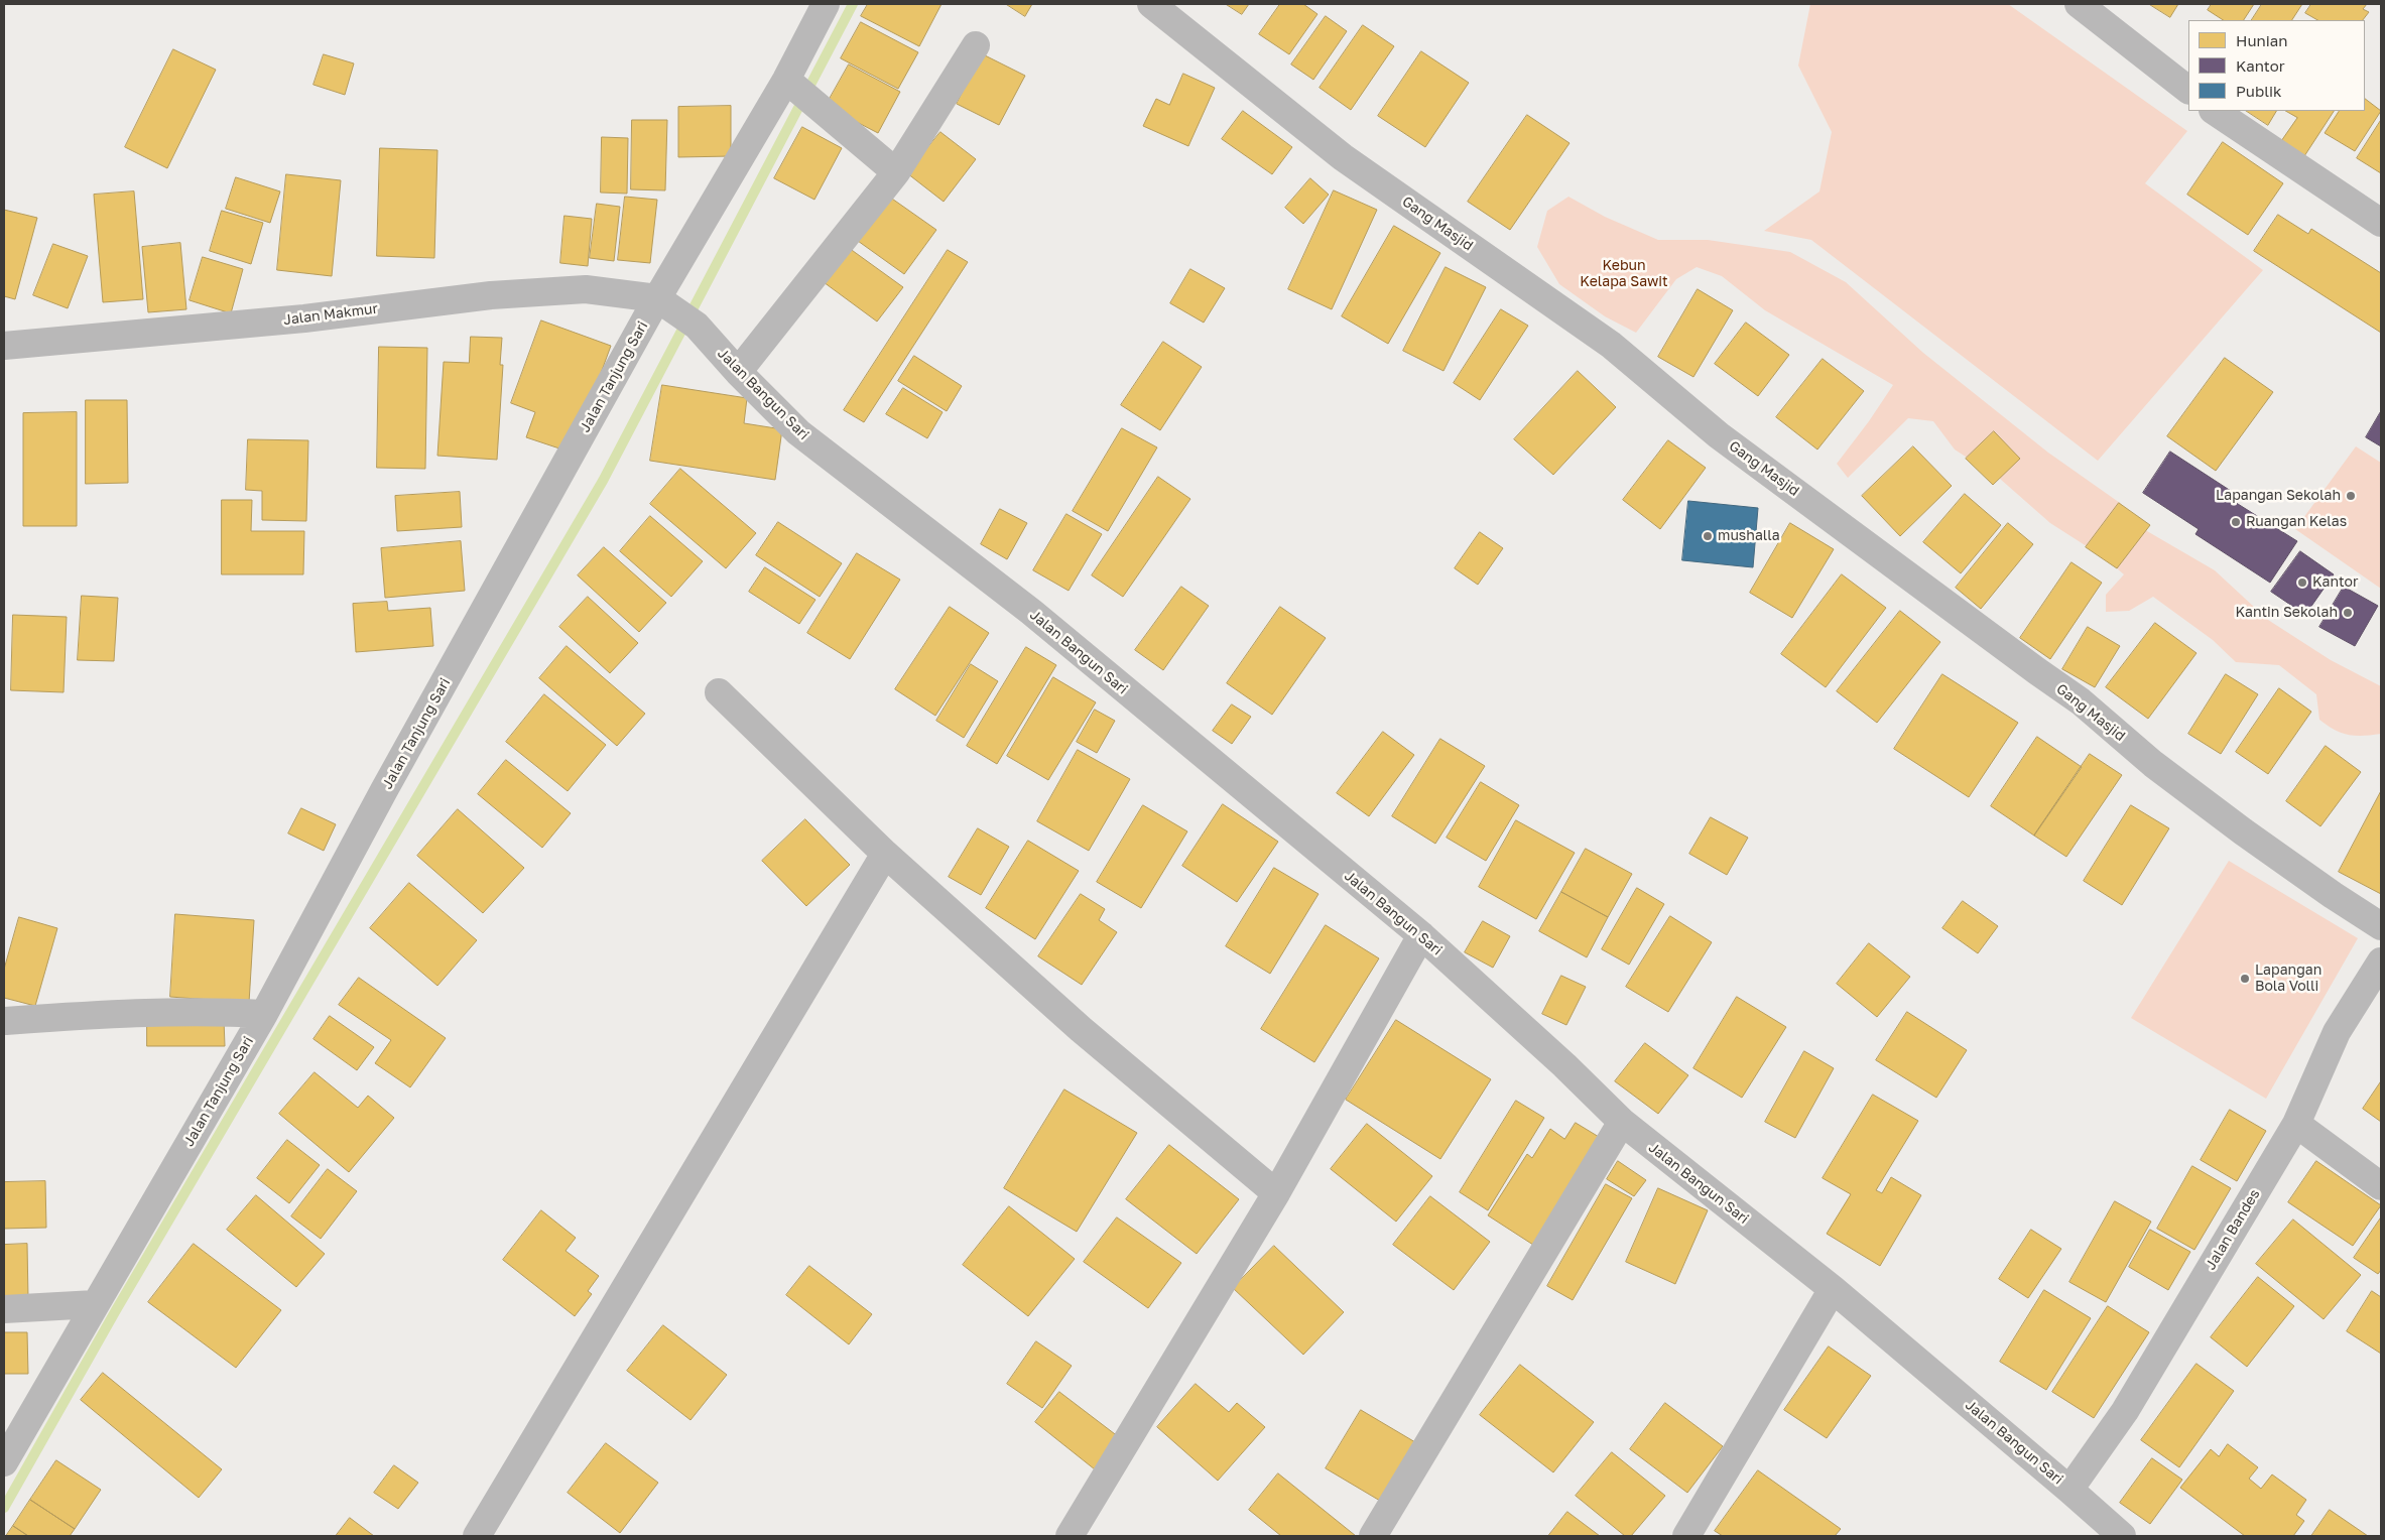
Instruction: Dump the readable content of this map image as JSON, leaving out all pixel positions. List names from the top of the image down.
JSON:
{
  "streets": {
    "street": [
      "Gang Masjid",
      "Jalan Makmur",
      "Jalan Tanjung Sari",
      "Jalan Bangun Sari",
      "Jalan Bandes"
    ]
  },
  "crossings": [
    ["Jalan Makmur", "Jalan Tanjung Sari"],
    ["Jalan Makmur", "Jalan Bangun Sari"],
    ["Jalan Tanjung Sari", "Jalan Bangun Sari"],
    ["Jalan Bangun Sari", "Jalan Bandes"]
  ],
  "parks": ["Kebun Kelapa Sawit"],
  "places": [
    "Lapangan Sekolah",
    "Ruangan Kelas",
    "mushalla",
    "Kantor",
    "Kantin Sekolah",
    "Lapangan Bola Volli"
  ],
  "legend": ["Hunian", "Kantor", "Publik"]
}
